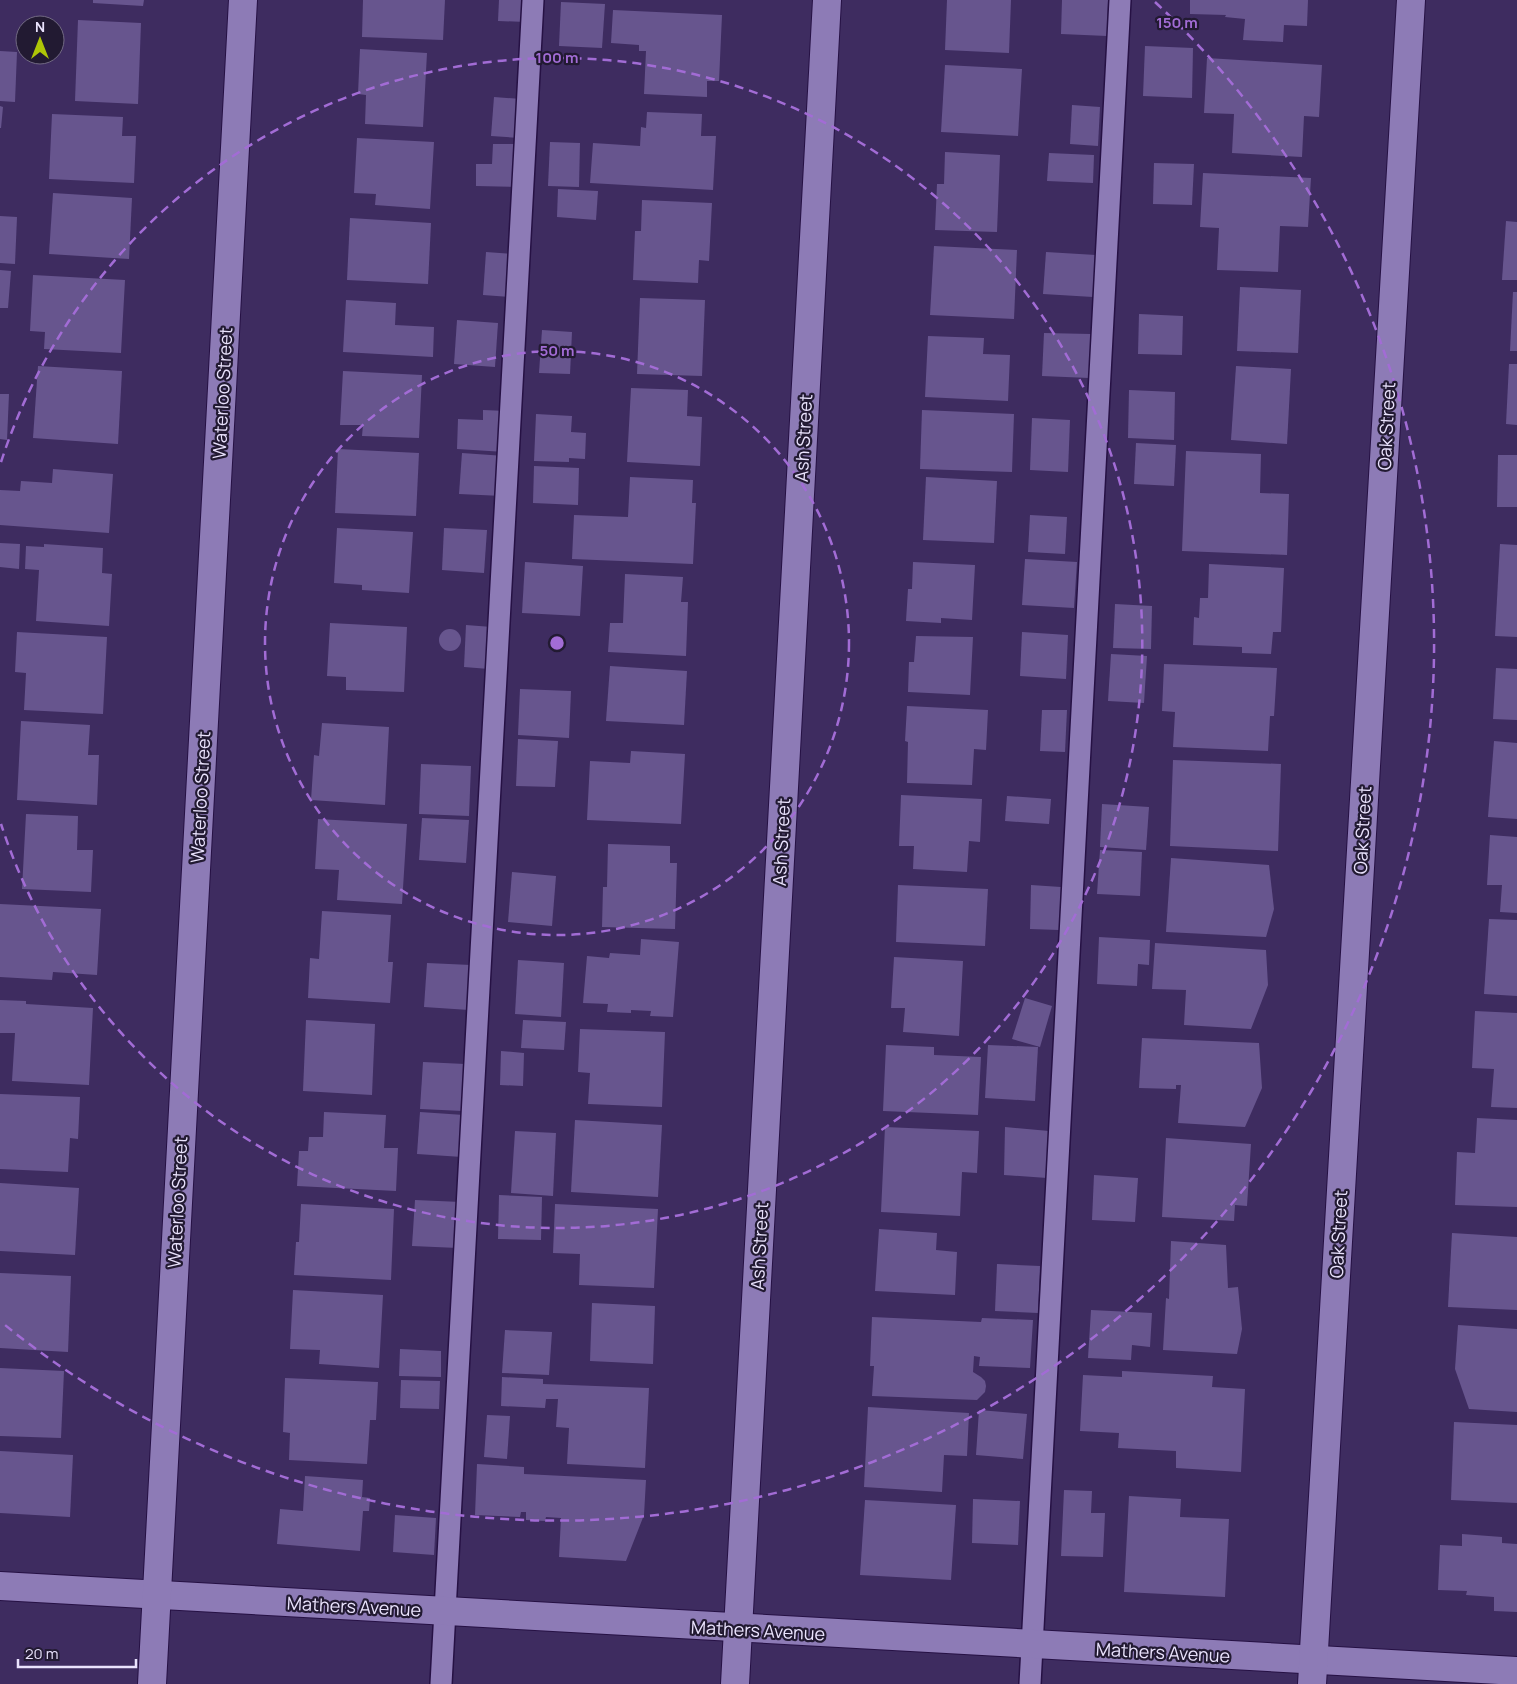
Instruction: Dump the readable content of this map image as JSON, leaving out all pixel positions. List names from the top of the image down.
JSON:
{
  "streets": {
    "street": [
      "Waterloo Street",
      "Oak Street",
      "Ash Street",
      "Mathers Avenue"
    ]
  },
  "crossings": [
    ["Waterloo Street", "Mathers Avenue"],
    ["Oak Street", "Mathers Avenue"],
    ["Ash Street", "Mathers Avenue"]
  ],
  "scale_bar": "20 m",
  "north": "top",
  "rings": ["150 m", "100 m", "50 m"]
}
